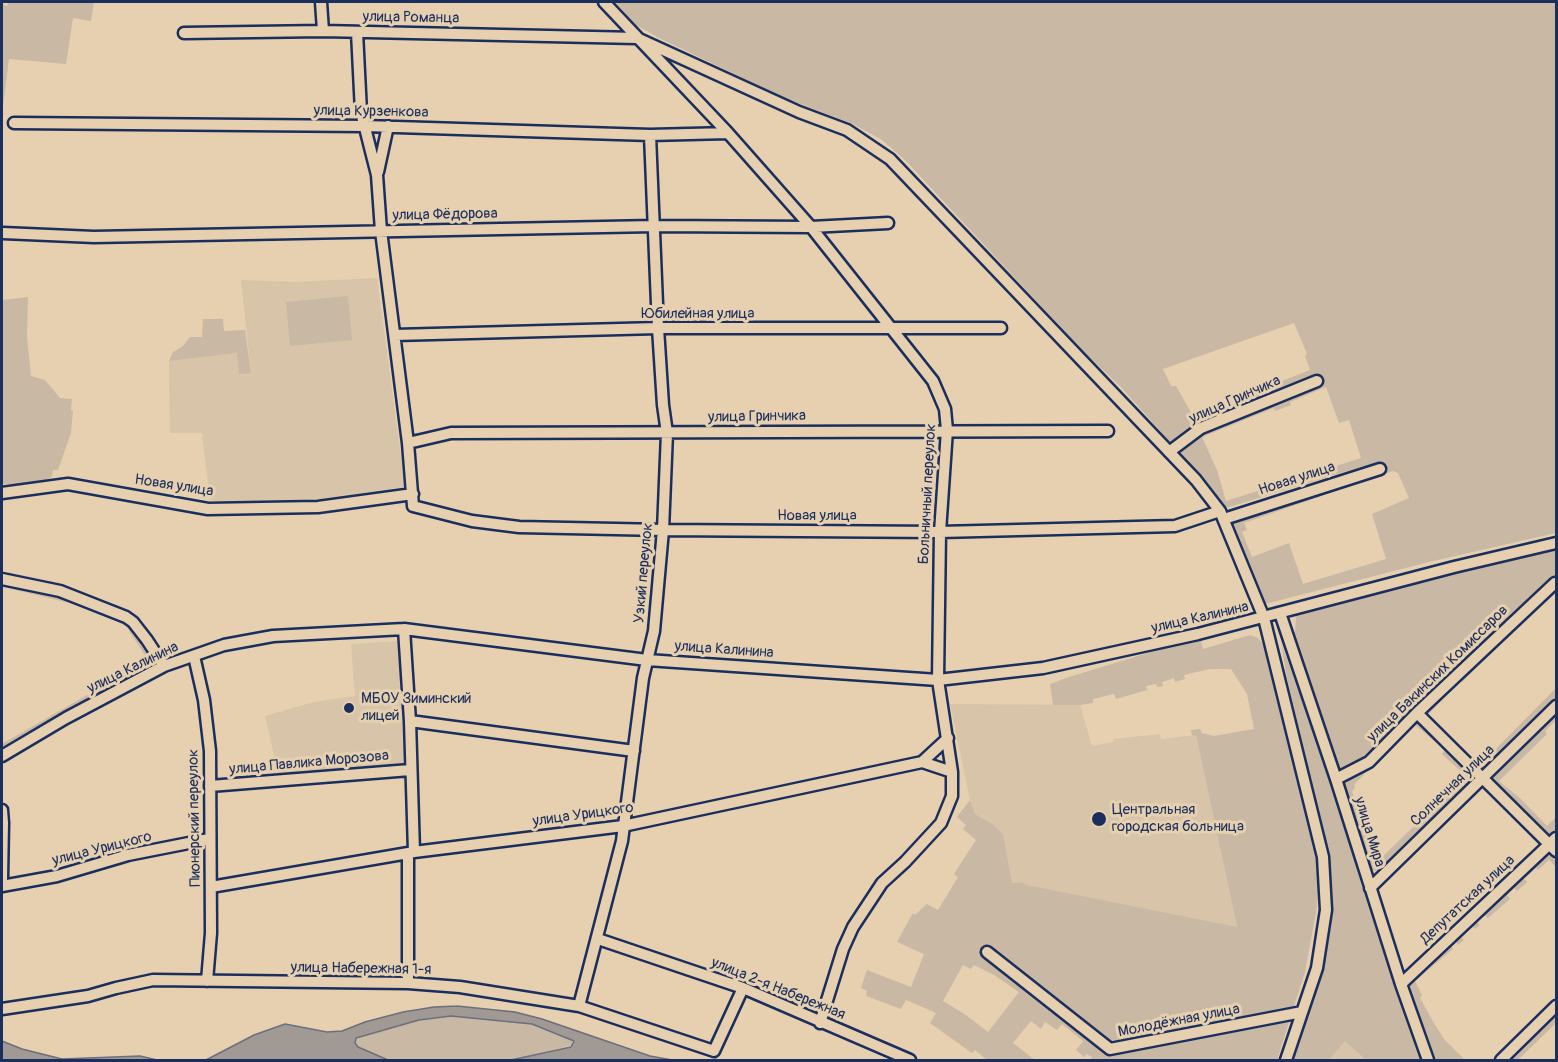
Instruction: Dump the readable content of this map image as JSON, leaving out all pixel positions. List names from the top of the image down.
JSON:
{
  "streets": {
    "street": [
      "улица Романца",
      "улица Курзенкова",
      "улица Фёдорова",
      "Юбилейная улица",
      "улица Гринчика",
      "Новая улица",
      "Больничный переулок",
      "Узкий переулок",
      "улица Калинина",
      "улица Бакинских Комиссаров",
      "улица Павлика Морозова",
      "Солнечная улица",
      "улица Урицкого",
      "Пионерский переулок",
      "улица Мира",
      "Депутатская улица",
      "улица Набережная 1-я",
      "улица 2-я Набережная",
      "Молодёжная улица"
    ]
  },
  "crossings": [
    ["улица Романца", "Больничный переулок"],
    ["улица Курзенкова", "Больничный переулок"],
    ["улица Курзенкова", "Узкий переулок"],
    ["улица Фёдорова", "Больничный переулок"],
    ["улица Фёдорова", "Узкий переулок"],
    ["Юбилейная улица", "Больничный переулок"],
    ["Юбилейная улица", "Узкий переулок"],
    ["улица Гринчика", "Больничный переулок"],
    ["улица Гринчика", "Узкий переулок"],
    ["Новая улица", "Больничный переулок"],
    ["Новая улица", "Узкий переулок"],
    ["Больничный переулок", "улица Калинина"],
    ["Больничный переулок", "улица 2-я Набережная"],
    ["Узкий переулок", "улица Калинина"],
    ["Узкий переулок", "улица Урицкого"],
    ["Узкий переулок", "улица Набережная 1-я"],
    ["Узкий переулок", "улица 2-я Набережная"],
    ["улица Калинина", "Пионерский переулок"],
    ["улица Калинина", "улица Мира"],
    ["улица Бакинских Комиссаров", "улица Мира"],
    ["улица Павлика Морозова", "Пионерский переулок"],
    ["Солнечная улица", "улица Мира"],
    ["улица Урицкого", "Пионерский переулок"],
    ["Пионерский переулок", "улица Набережная 1-я"],
    ["улица Мира", "Депутатская улица"],
    ["улица Набережная 1-я", "улица 2-я Набережная"]
  ],
  "places": ["МБОУ Зиминский лицей", "Центральная городская больница"]
}
